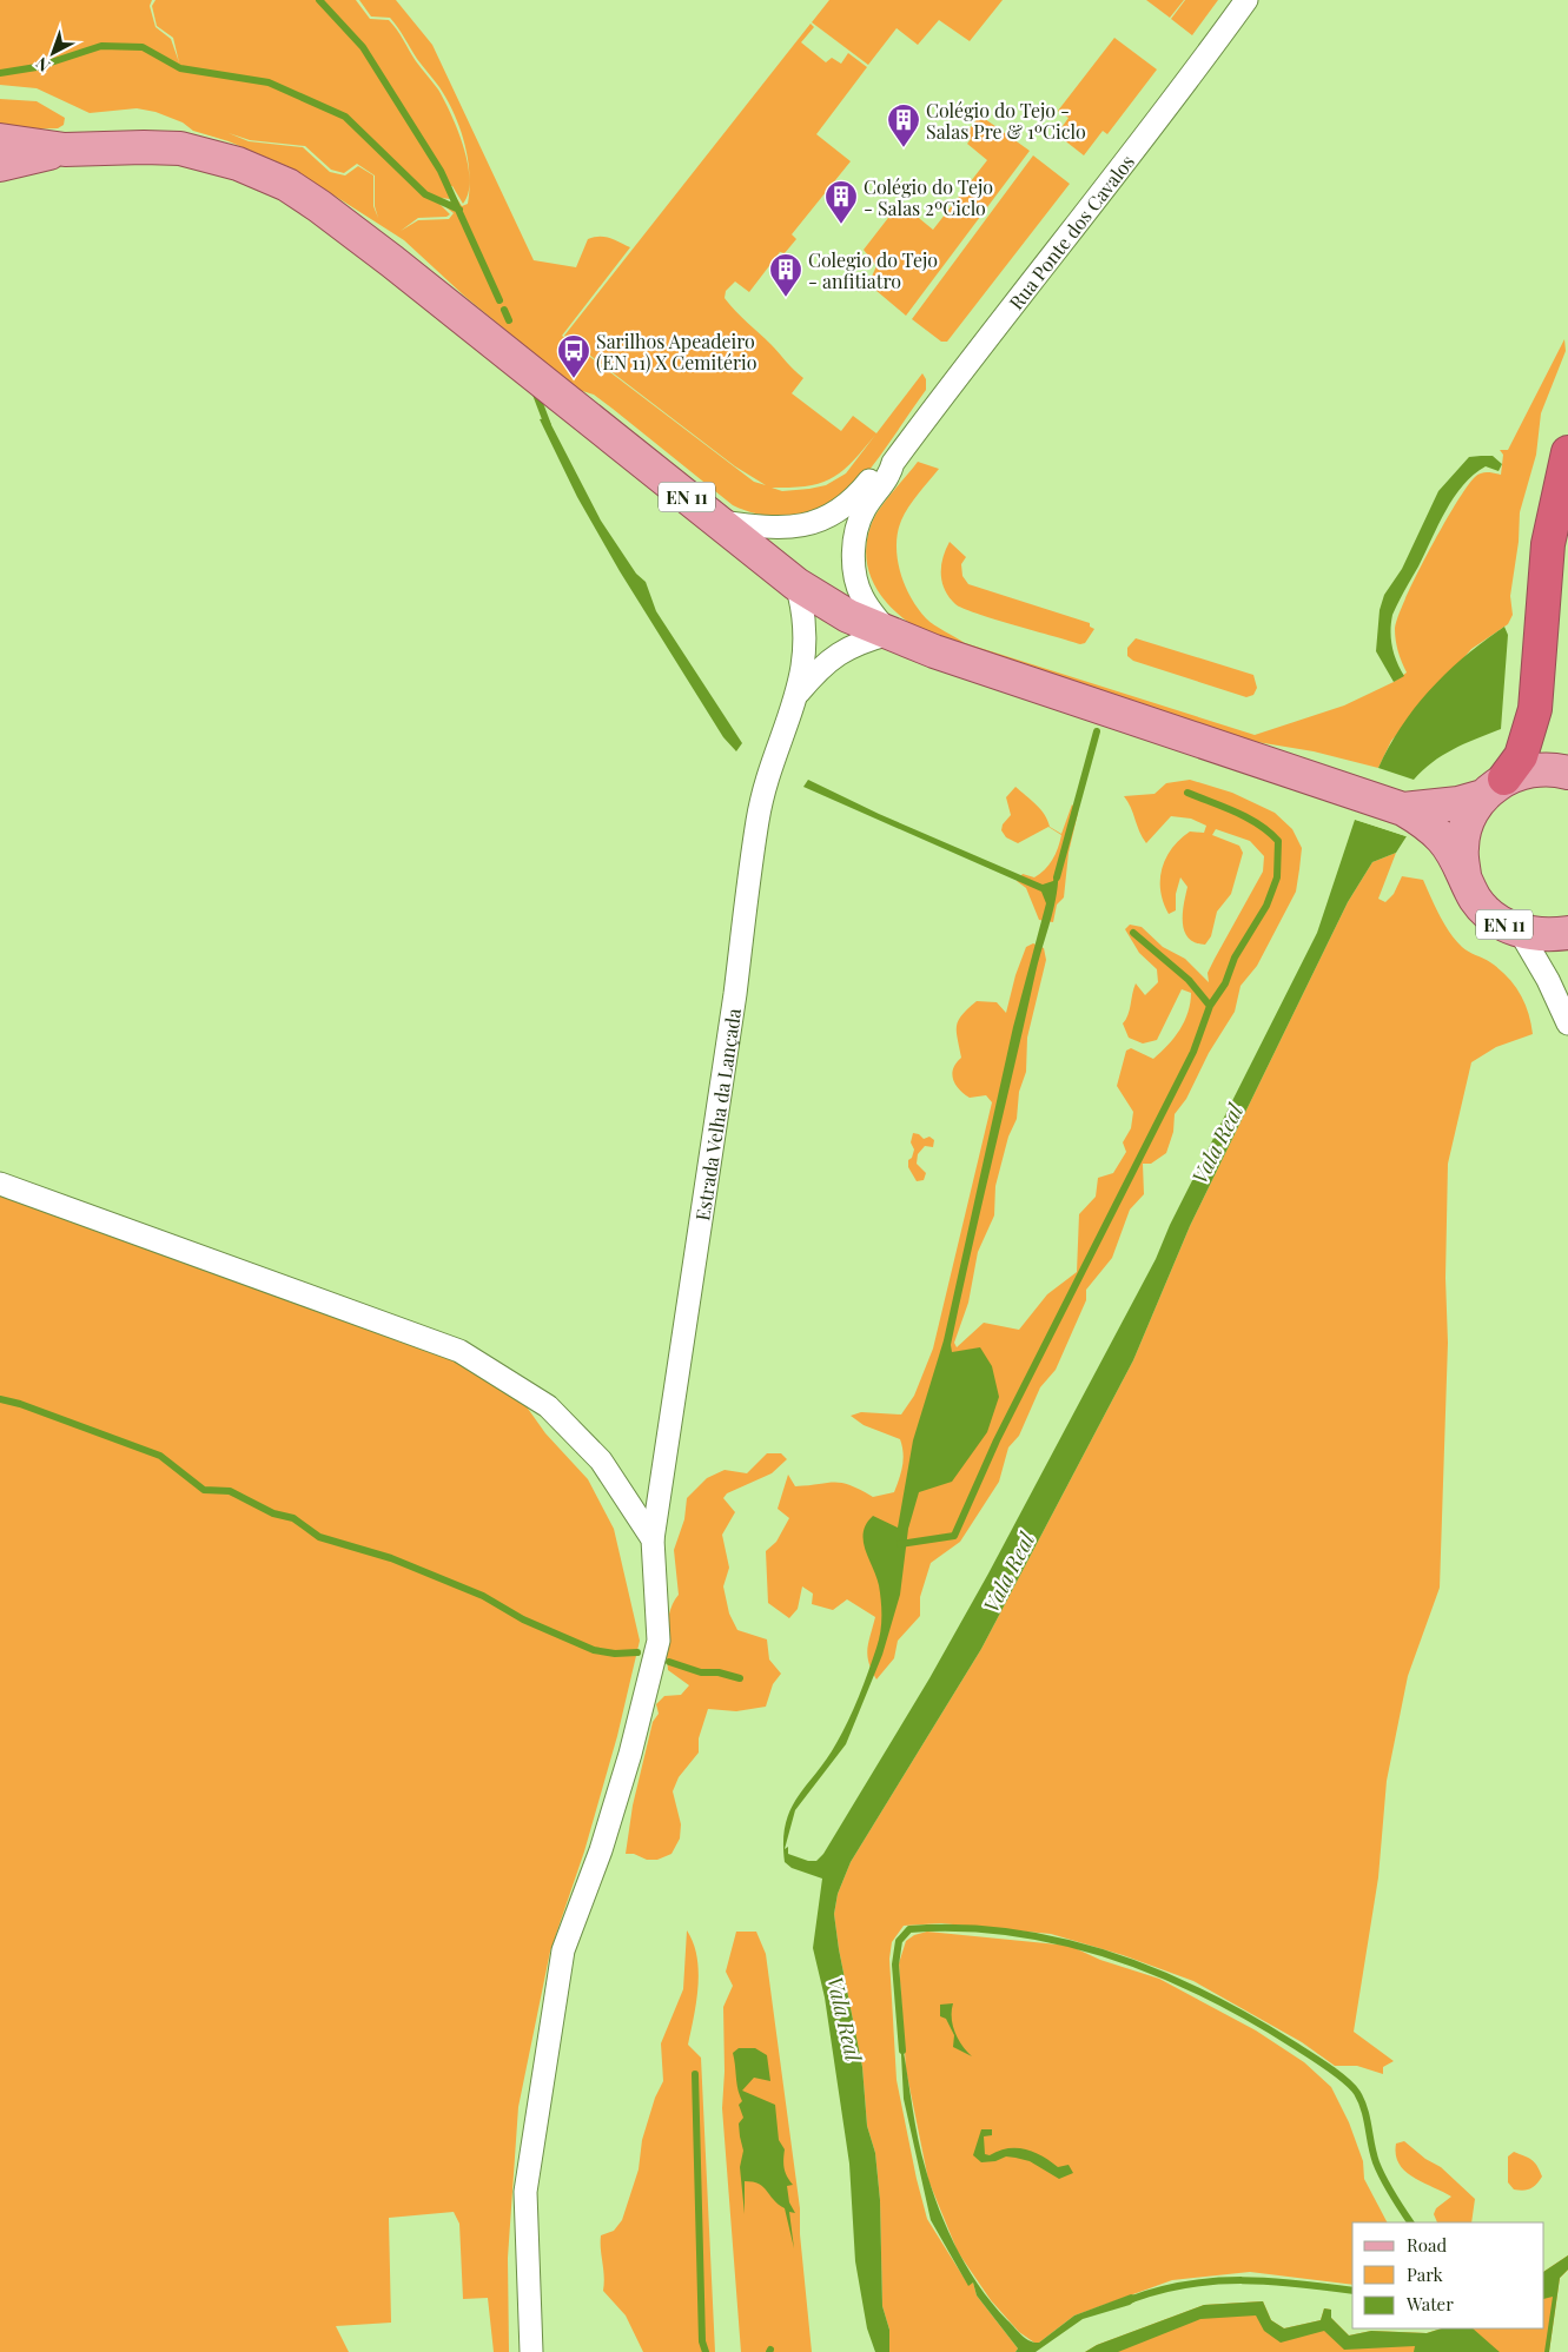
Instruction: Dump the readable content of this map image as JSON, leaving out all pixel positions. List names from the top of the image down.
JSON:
{
  "streets": {
    "main road": ["EN 11"],
    "street": ["Rua Ponte dos Cavalos", "Estrada Velha da Lançada"]
  },
  "crossings": [
    ["EN 11", "Estrada Velha da Lançada"]
  ],
  "water": ["Vala Real"],
  "places": {
    "building": ["Colégio do Tejo - Salas Pre & 1ºCiclo", "Colégio do Tejo - Salas 2ºCiclo", "Colegio do Tejo - anfitiatro"],
    "bus stop": ["Sarilhos Apeadeiro (EN 11) X Cemitério"]
  },
  "legend": ["Road", "Park", "Water"],
  "north": "bottom left"
}
